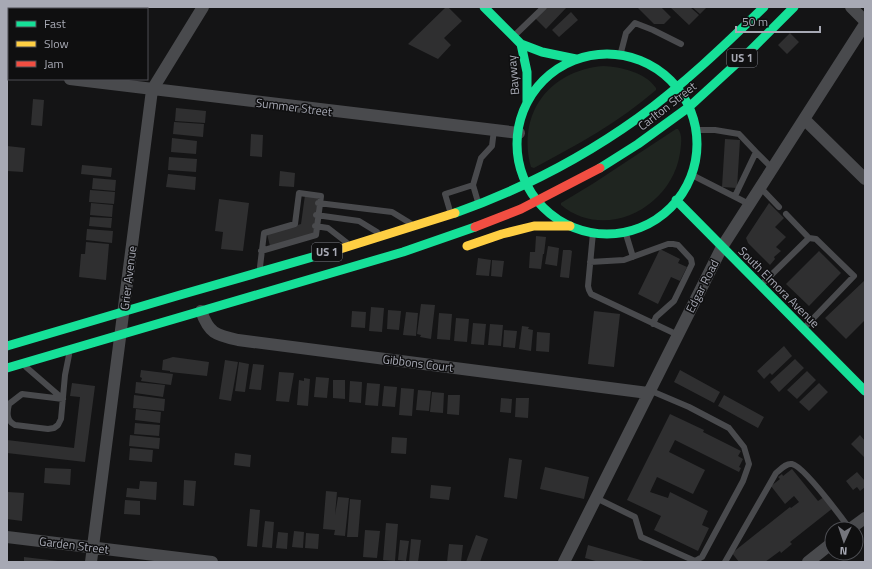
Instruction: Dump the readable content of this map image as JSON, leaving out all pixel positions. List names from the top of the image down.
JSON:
{
  "streets": {
    "main road": [
      "US 1",
      "Bayway",
      "Carlton Street",
      "South Elmora Avenue"
    ],
    "street": [
      "Summer Street",
      "Grier Avenue",
      "Edgar Road",
      "Gibbons Court",
      "Garden Street"
    ]
  },
  "crossings": [
    ["US 1", "Carlton Street"],
    ["US 1", "Grier Avenue"],
    ["US 1", "Gibbons Court"],
    ["Summer Street", "Grier Avenue"],
    ["Grier Avenue", "Garden Street"],
    ["Edgar Road", "South Elmora Avenue"],
    ["Edgar Road", "Gibbons Court"]
  ],
  "legend": ["Fast", "Slow", "Jam"],
  "scale_bar": "50 m",
  "north": "bottom"
}
